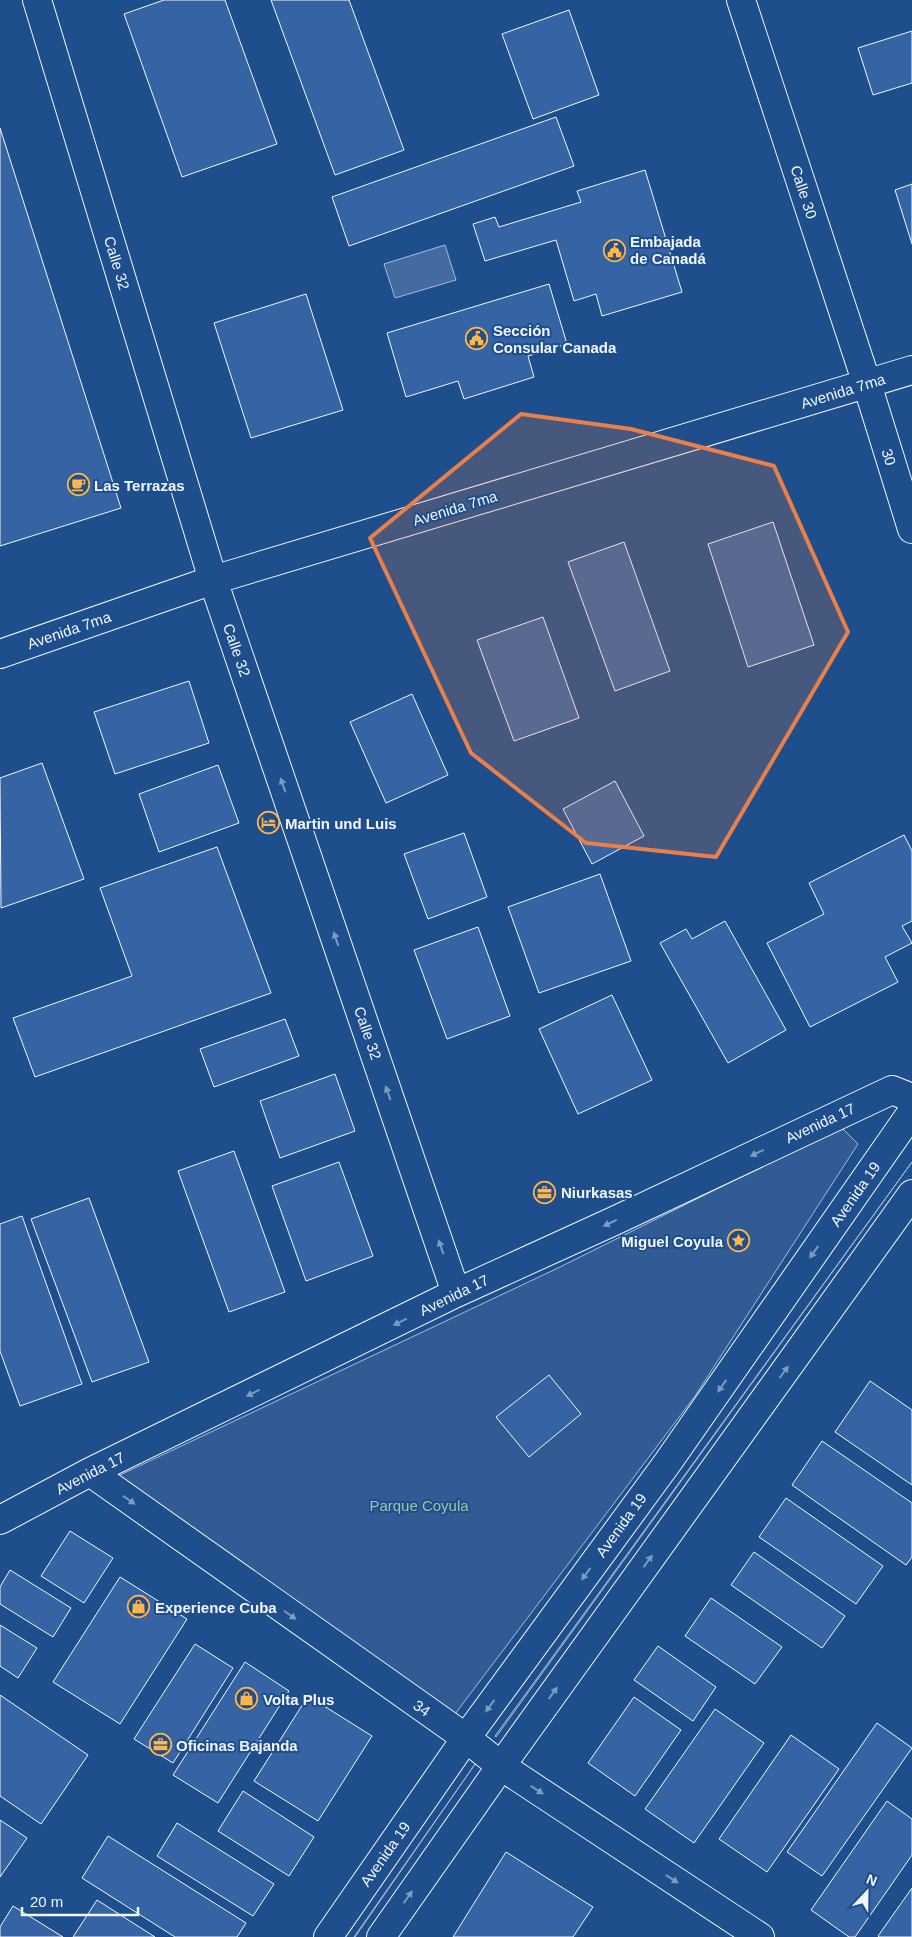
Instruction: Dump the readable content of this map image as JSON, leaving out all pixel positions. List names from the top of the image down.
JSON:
{
  "streets": {
    "main road": [
      "Calle 30",
      "Calle 32",
      "Avenida 7ma",
      "30",
      "Avenida 17",
      "Avenida 19",
      "34"
    ]
  },
  "crossings": [
    ["Calle 30", "Avenida 7ma"],
    ["Calle 30", "30"],
    ["Calle 32", "Avenida 7ma"],
    ["Calle 32", "Avenida 17"],
    ["Avenida 7ma", "30"],
    ["Avenida 17", "34"],
    ["Avenida 19", "34"]
  ],
  "one_way": ["Calle 32", "Avenida 17", "34"],
  "parks": ["Parque Coyula"],
  "places": {
    "public building": ["Embajada de Canadá", "Sección Consular Canada"],
    "cafe": ["Las Terrazas"],
    "hotel": ["Martin und Luis"],
    "office": ["Niurkasas", "Oficinas Bajanda"],
    "place": ["Miguel Coyula"],
    "shop": ["Experience Cuba", "Volta Plus"]
  },
  "scale_bar": "20 m",
  "north": "top"
}
